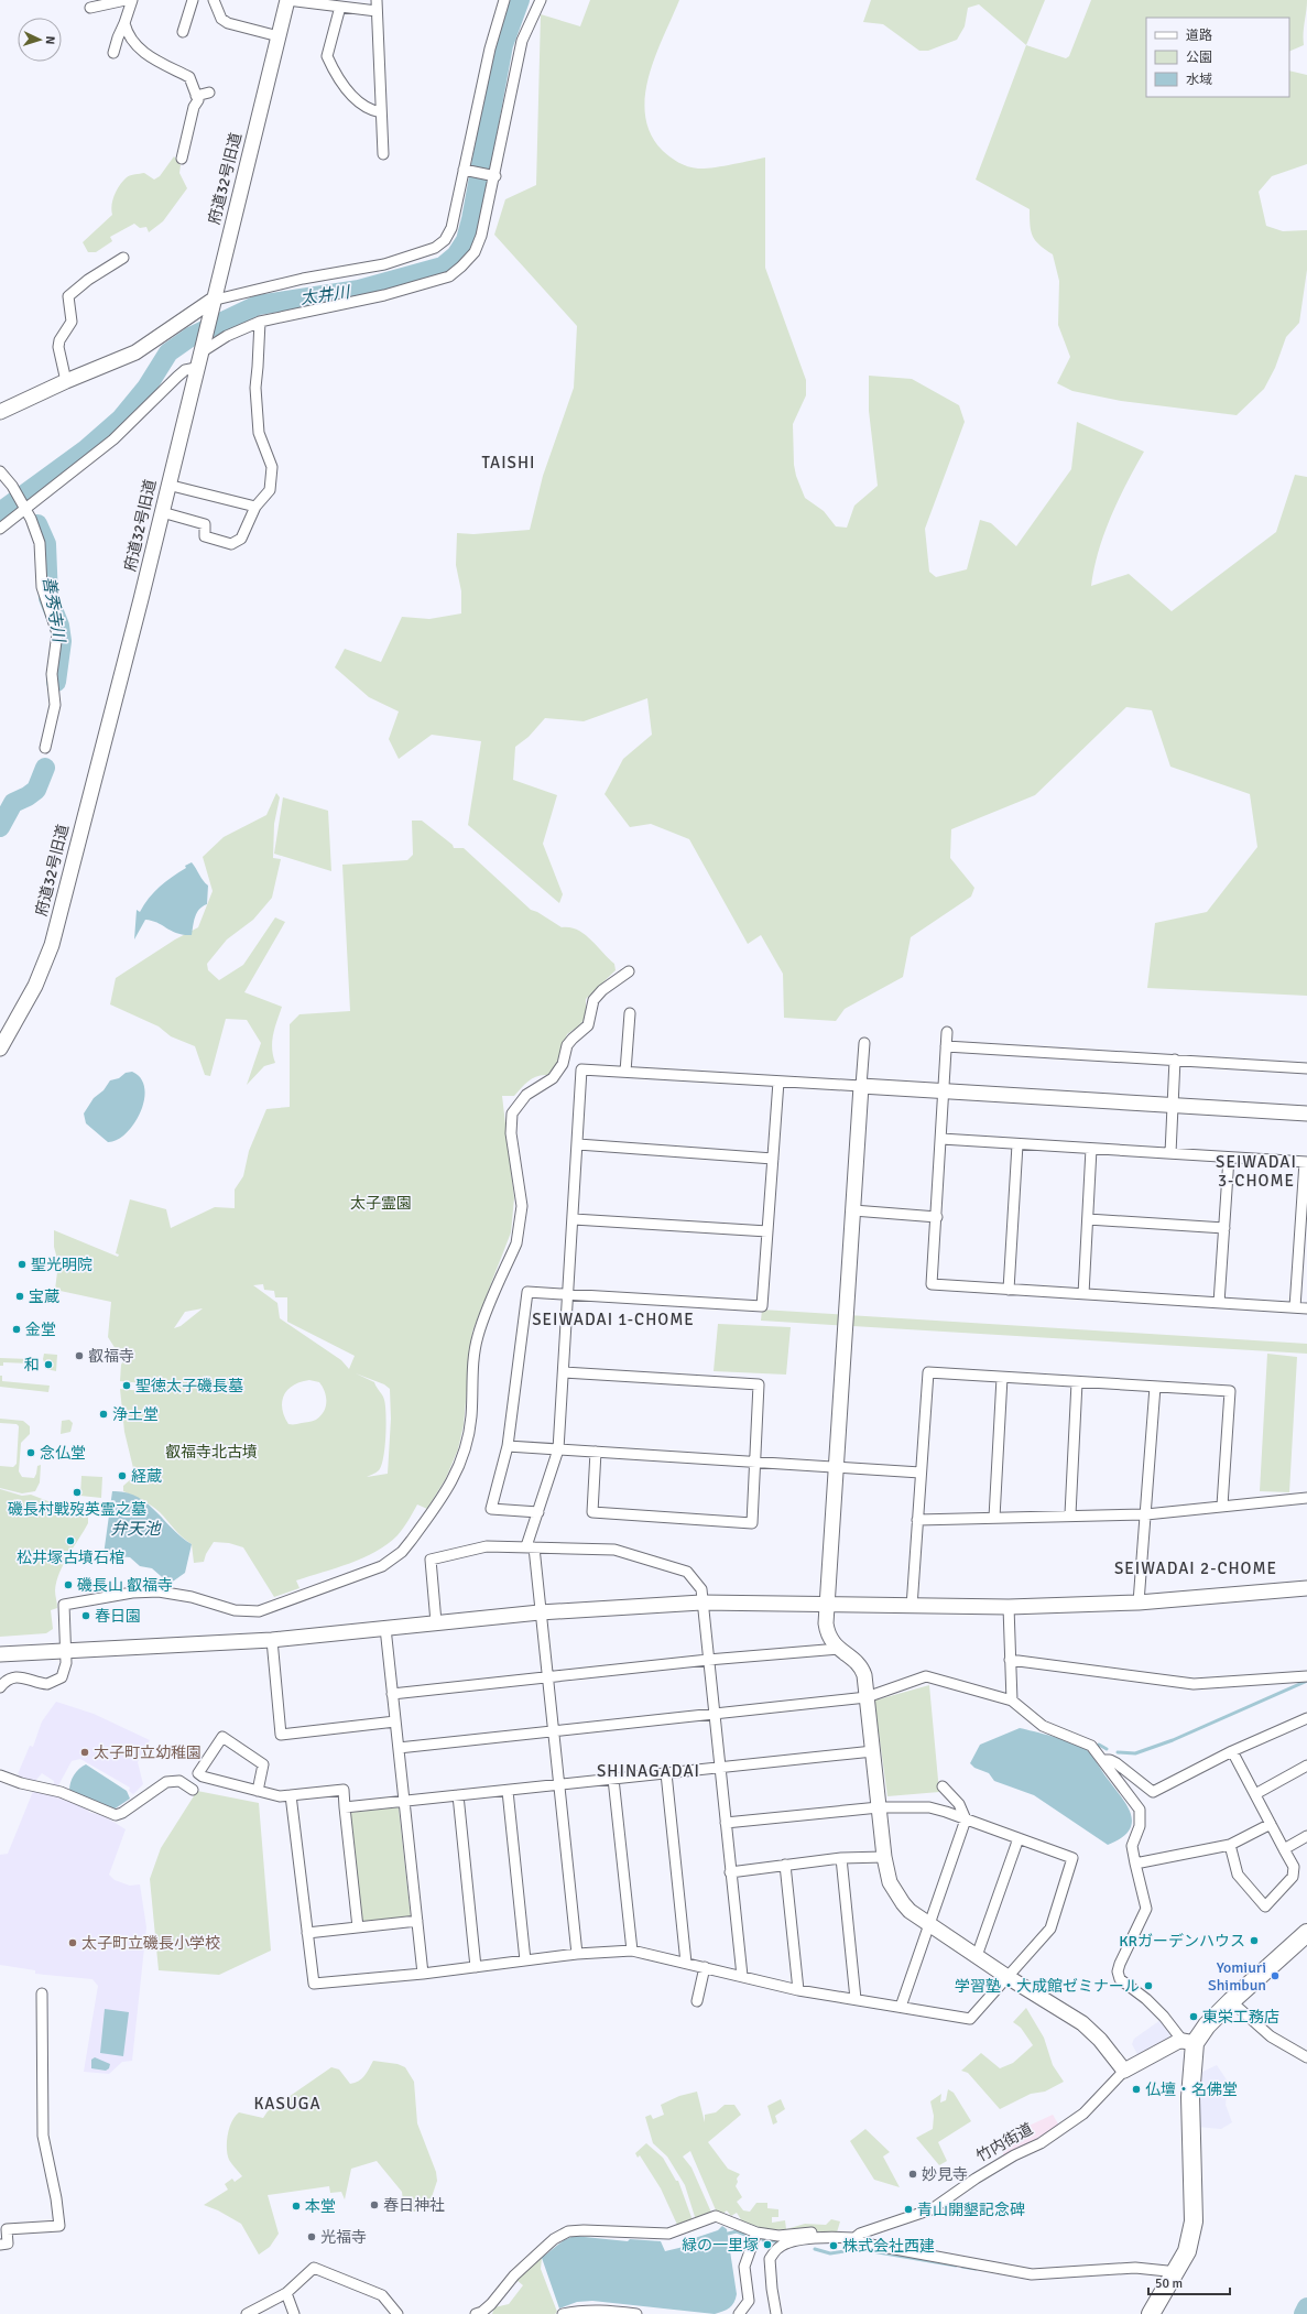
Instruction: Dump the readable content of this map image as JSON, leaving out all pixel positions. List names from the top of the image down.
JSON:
{
  "streets": {
    "street": ["府道32号旧道", "竹内街道"]
  },
  "districts": [
    "TAISHI",
    "SEIWADAI 3-CHOME",
    "SEIWADAI 1-CHOME",
    "SEIWADAI 2-CHOME",
    "SHINAGADAI",
    "KASUGA"
  ],
  "water": ["太井川", "善秀寺川", "弁天池"],
  "parks": ["太子霊園", "叡福寺北古墳"],
  "places": [
    "聖光明院",
    "宝蔵",
    "金堂",
    "叡福寺",
    "和",
    "聖徳太子磯長墓",
    "浄土堂",
    "念仏堂",
    "経蔵",
    "磯長村戰歿英霊之墓",
    "松井塚古墳石棺",
    "磯長山 叡福寺",
    "春日園",
    "太子町立幼稚園",
    "KRガーデンハウス",
    "太子町立磯長小学校",
    "Yomiuri Shimbun",
    "学習塾・大成館ゼミナール",
    "東栄工務店",
    "仏壇・名佛堂",
    "妙見寺",
    "春日神社",
    "本堂",
    "青山開墾記念碑",
    "光福寺",
    "緑の一里塚",
    "株式会社西建"
  ],
  "legend": ["道路", "公園", "水域"],
  "scale_bar": "50 m",
  "north": "right"
}
